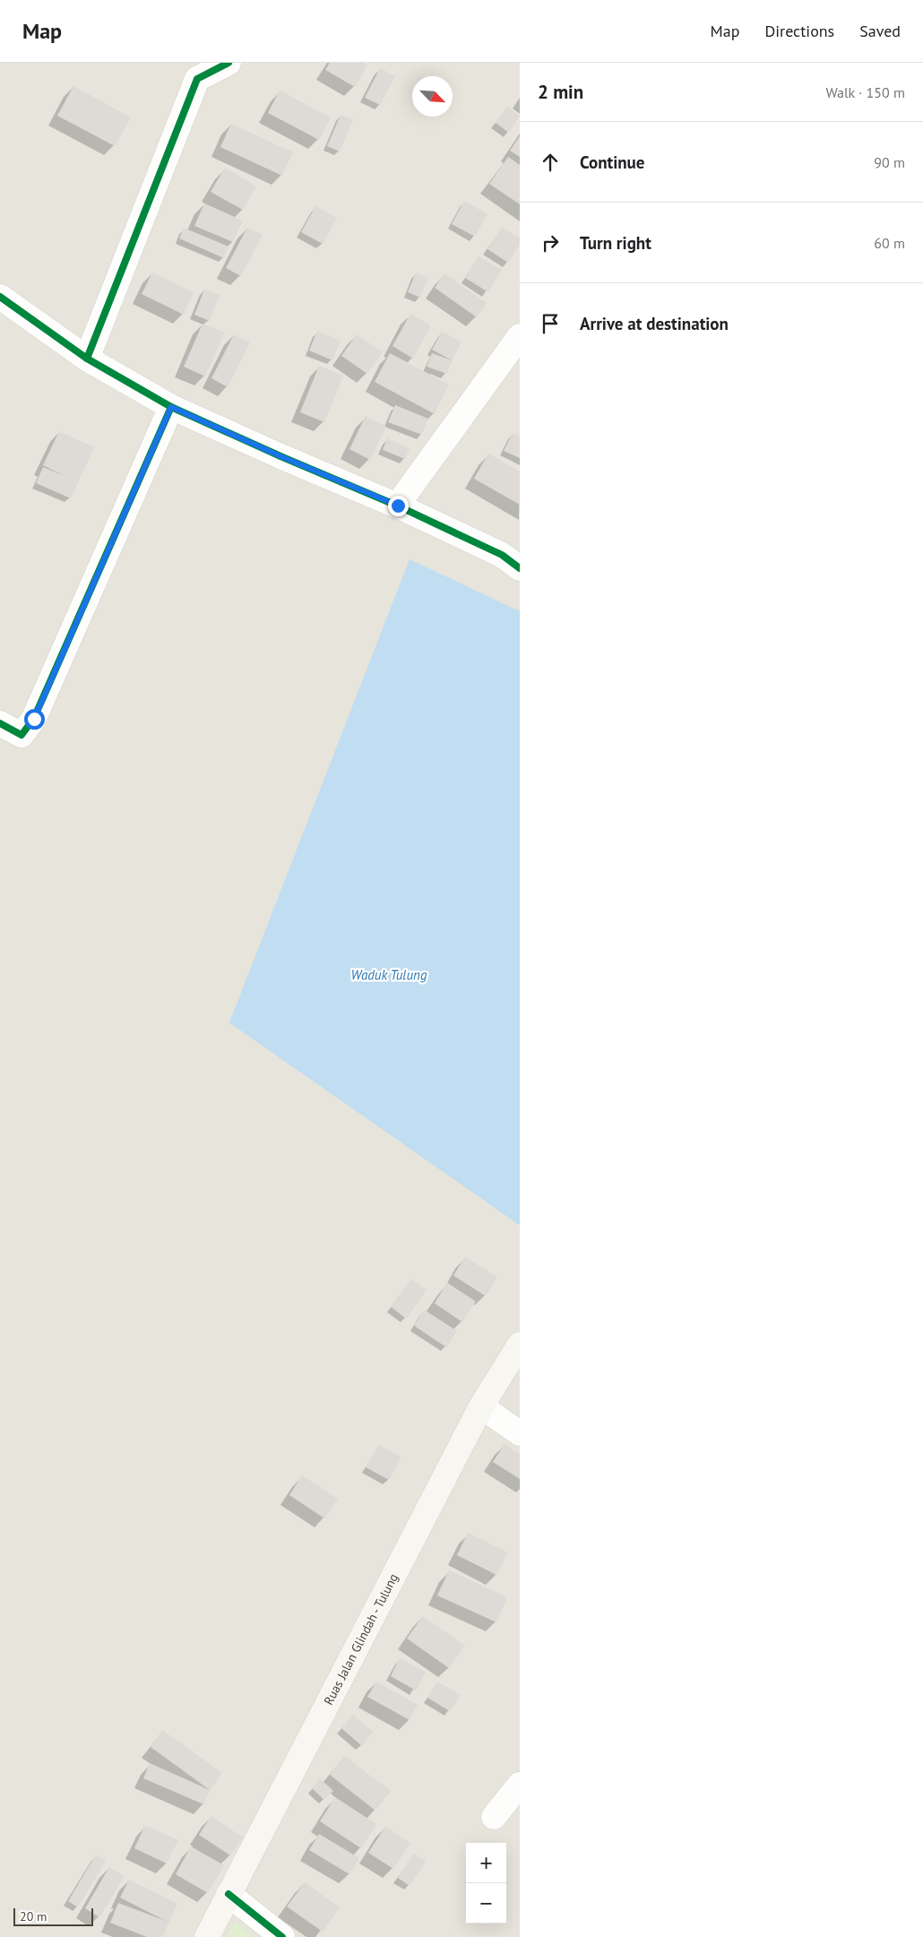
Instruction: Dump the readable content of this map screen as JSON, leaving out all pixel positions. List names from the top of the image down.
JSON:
{
  "streets": {
    "main road": ["Ruas Jalan Glindah - Tulung"]
  },
  "water": ["Waduk Tulung"],
  "scale_bar": "20 m",
  "north": "bottom right",
  "page": {
    "header": "Map",
    "nav": ["Map", "Directions", "Saved"],
    "heading": ["2 min", "Walk · 150 m"],
    "list": [
      ["Continue", "90 m"],
      ["Turn right", "60 m"],
      "Arrive at destination"
    ],
    "map_buttons": ["+", "−"],
    "scale": "20 m"
  }
}
